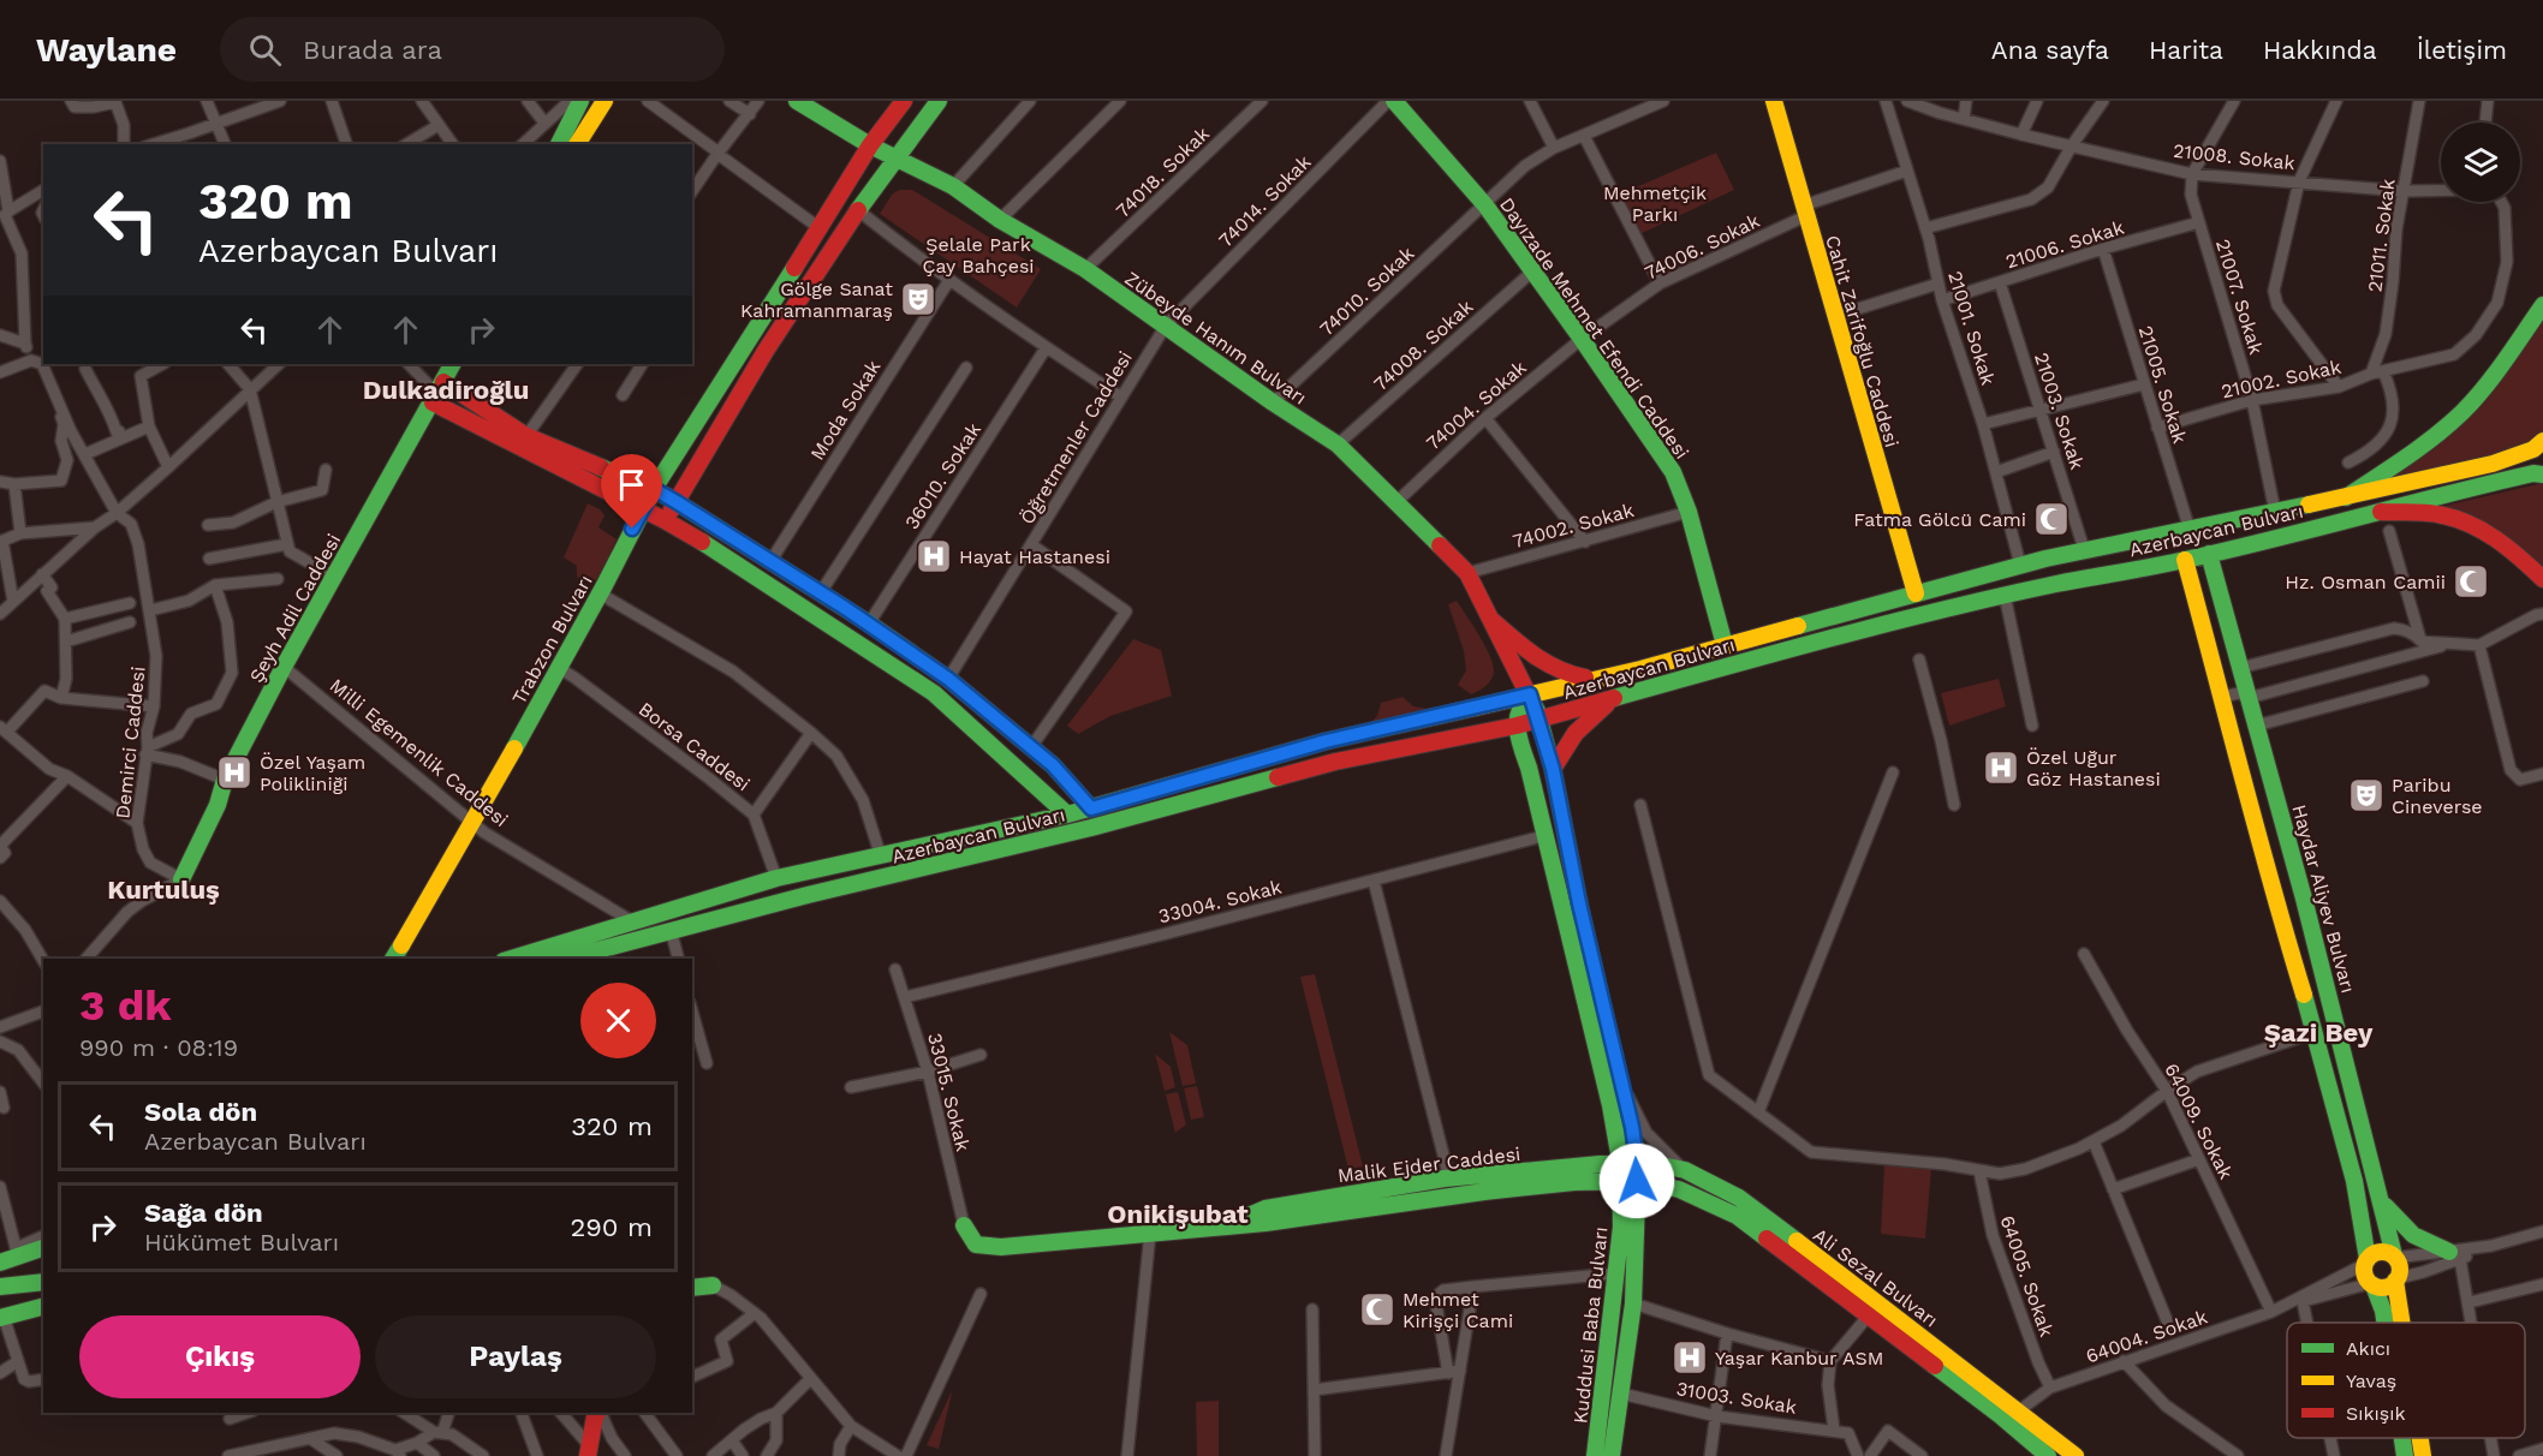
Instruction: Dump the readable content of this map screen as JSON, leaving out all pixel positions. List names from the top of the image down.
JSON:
{
  "streets": {
    "main road": [
      "Dayızade Mehmet Efendi Caddesi",
      "Zübeyde Hanım Bulvarı",
      "Cahit Zarifoğlu Caddesi",
      "Azerbaycan Bulvarı",
      "Şeyh Adil Caddesi",
      "Trabzon Bulvarı",
      "Haydar Aliyev Bulvarı",
      "Malik Ejder Caddesi",
      "Ali Sezal Bulvarı",
      "Kuddusi Baba Bulvarı"
    ],
    "street": [
      "21008. Sokak",
      "74018. Sokak",
      "74014. Sokak",
      "21011. Sokak",
      "21006. Sokak",
      "74006. Sokak",
      "74010. Sokak",
      "21007. Sokak",
      "21001. Sokak",
      "74008. Sokak",
      "21002. Sokak",
      "21005. Sokak",
      "74004. Sokak",
      "Moda Sokak",
      "21003. Sokak",
      "Öğretmenler Caddesi",
      "36010. Sokak",
      "74002. Sokak",
      "Demirci Caddesi",
      "Borsa Caddesi",
      "Milli Egemenlik Caddesi",
      "33004. Sokak",
      "33015. Sokak",
      "64009. Sokak",
      "64005. Sokak",
      "64004. Sokak",
      "31003. Sokak"
    ]
  },
  "crossings": [
    ["21008. Sokak", "21011. Sokak"],
    ["21008. Sokak", "21007. Sokak"],
    ["74018. Sokak", "Zübeyde Hanım Bulvarı"],
    ["74014. Sokak", "Zübeyde Hanım Bulvarı"],
    ["74014. Sokak", "Öğretmenler Caddesi"],
    ["21011. Sokak", "21002. Sokak"],
    ["21006. Sokak", "21007. Sokak"],
    ["21006. Sokak", "21001. Sokak"],
    ["21006. Sokak", "21005. Sokak"],
    ["21006. Sokak", "21003. Sokak"],
    ["74006. Sokak", "Dayızade Mehmet Efendi Caddesi"],
    ["74006. Sokak", "21001. Sokak"],
    ["74006. Sokak", "Cahit Zarifoğlu Caddesi"],
    ["74006. Sokak", "74004. Sokak"],
    ["74010. Sokak", "Dayızade Mehmet Efendi Caddesi"],
    ["74010. Sokak", "Zübeyde Hanım Bulvarı"],
    ["21007. Sokak", "21002. Sokak"],
    ["21007. Sokak", "Azerbaycan Bulvarı"],
    ["Dayızade Mehmet Efendi Caddesi", "74008. Sokak"],
    ["Dayızade Mehmet Efendi Caddesi", "74004. Sokak"],
    ["Dayızade Mehmet Efendi Caddesi", "74002. Sokak"],
    ["Dayızade Mehmet Efendi Caddesi", "Azerbaycan Bulvarı"],
    ["21001. Sokak", "Azerbaycan Bulvarı"],
    ["Zübeyde Hanım Bulvarı", "74008. Sokak"],
    ["Zübeyde Hanım Bulvarı", "74004. Sokak"],
    ["Zübeyde Hanım Bulvarı", "Öğretmenler Caddesi"],
    ["Zübeyde Hanım Bulvarı", "74002. Sokak"],
    ["Zübeyde Hanım Bulvarı", "Azerbaycan Bulvarı"],
    ["Zübeyde Hanım Bulvarı", "Trabzon Bulvarı"],
    ["Zübeyde Hanım Bulvarı", "Kuddusi Baba Bulvarı"],
    ["Cahit Zarifoğlu Caddesi", "Azerbaycan Bulvarı"],
    ["21002. Sokak", "21005. Sokak"],
    ["21005. Sokak", "Azerbaycan Bulvarı"],
    ["21003. Sokak", "Azerbaycan Bulvarı"],
    ["Azerbaycan Bulvarı", "Borsa Caddesi"],
    ["Azerbaycan Bulvarı", "Milli Egemenlik Caddesi"],
    ["Azerbaycan Bulvarı", "Haydar Aliyev Bulvarı"],
    ["Azerbaycan Bulvarı", "Kuddusi Baba Bulvarı"],
    ["Şeyh Adil Caddesi", "Demirci Caddesi"],
    ["Şeyh Adil Caddesi", "Milli Egemenlik Caddesi"],
    ["Trabzon Bulvarı", "Borsa Caddesi"],
    ["Trabzon Bulvarı", "Milli Egemenlik Caddesi"],
    ["Haydar Aliyev Bulvarı", "64004. Sokak"],
    ["33004. Sokak", "33015. Sokak"],
    ["33004. Sokak", "Kuddusi Baba Bulvarı"],
    ["33015. Sokak", "Malik Ejder Caddesi"],
    ["64009. Sokak", "64004. Sokak"],
    ["Malik Ejder Caddesi", "Ali Sezal Bulvarı"],
    ["Malik Ejder Caddesi", "Kuddusi Baba Bulvarı"],
    ["64005. Sokak", "64004. Sokak"],
    ["Ali Sezal Bulvarı", "Kuddusi Baba Bulvarı"],
    ["Ali Sezal Bulvarı", "64004. Sokak"],
    ["Kuddusi Baba Bulvarı", "31003. Sokak"]
  ],
  "districts": [
    "Dulkadiroğlu",
    "Kurtuluş",
    "Şazi Bey",
    "Onikişubat"
  ],
  "parks": ["Mehmetçik Parkı", "Şelale Park Çay Bahçesi"],
  "places": {
    "theatre": ["Gölge Sanat Kahramanmaraş", "Paribu Cineverse"],
    "mosque": ["Fatma Gölcü Cami", "Hz. Osman Camii", "Mehmet Kirişçi Cami"],
    "hospital": [
      "Hayat Hastanesi",
      "Özel Uğur Göz Hastanesi",
      "Özel Yaşam Polikliniği",
      "Yaşar Kanbur ASM"
    ]
  },
  "legend": ["Akıcı", "Yavaş", "Sıkışık"],
  "page": {
    "header": "Waylane",
    "search": "Burada ara",
    "nav": [
      "Ana sayfa",
      "Harita",
      "Hakkında",
      "İletişim"
    ],
    "turn": ["320 m", "Azerbaycan Bulvarı"],
    "heading": ["3 dk", "990 m · 08:19"],
    "list": [
      {
        "name": "Sola dön",
        "note": "Azerbaycan Bulvarı",
        "value": "320 m"
      },
      {
        "name": "Sağa dön",
        "note": "Hükümet Bulvarı",
        "value": "290 m"
      }
    ],
    "buttons": ["Çıkış", "Paylaş"]
  }
}
